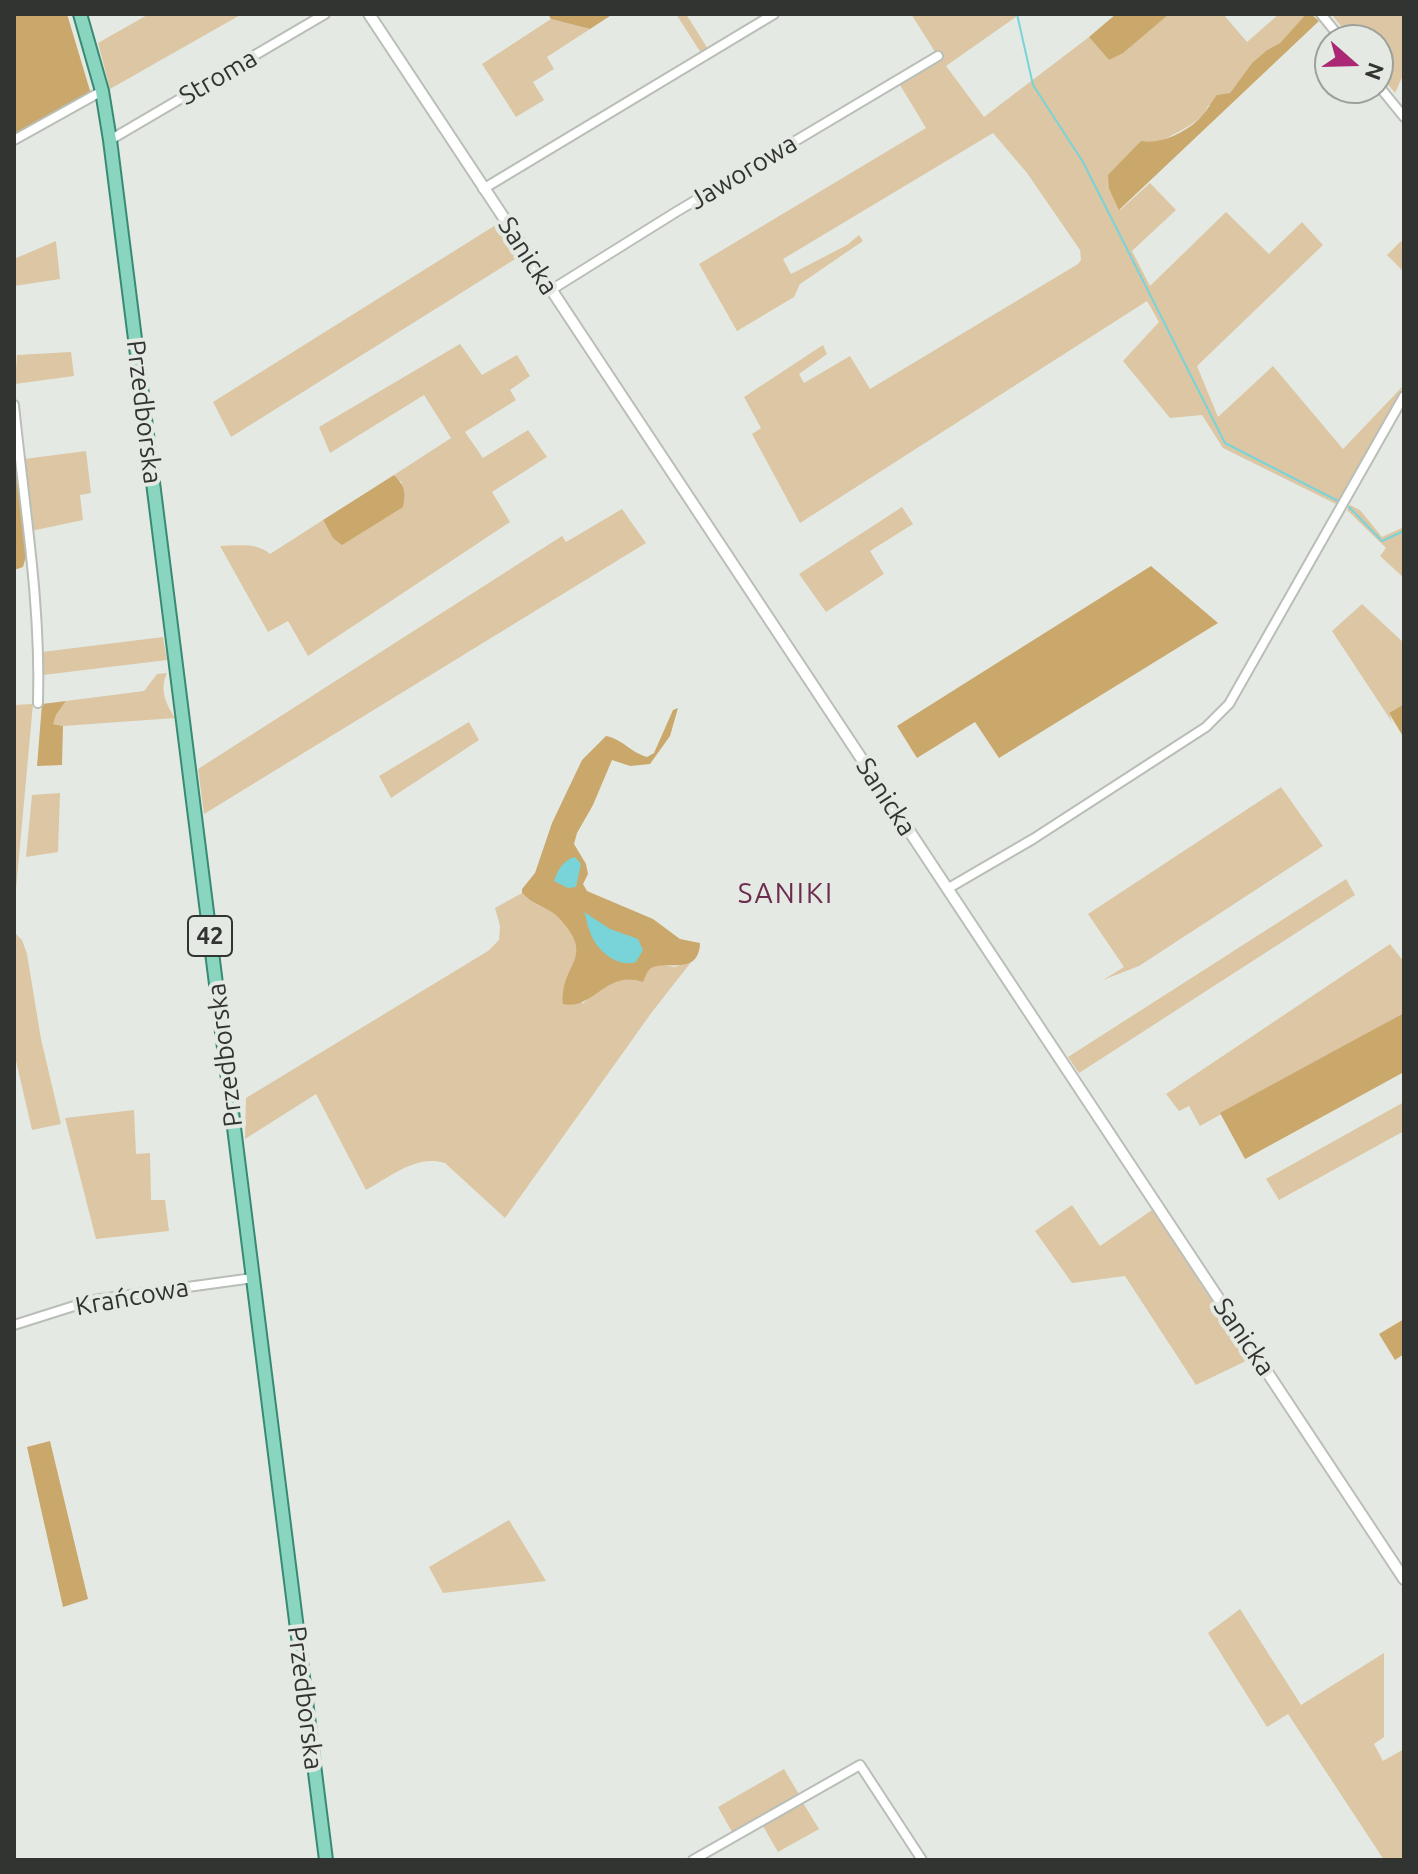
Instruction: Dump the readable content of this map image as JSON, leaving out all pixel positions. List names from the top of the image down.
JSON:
{
  "streets": {
    "main road": ["Przedborska", "42"],
    "street": [
      "Stroma",
      "Jaworowa",
      "Sanicka",
      "Krańcowa"
    ]
  },
  "crossings": [
    ["Stroma", "Przedborska"],
    ["Jaworowa", "Sanicka"],
    ["Przedborska", "Krańcowa"]
  ],
  "districts": ["SANIKI"],
  "north": "right"
}
